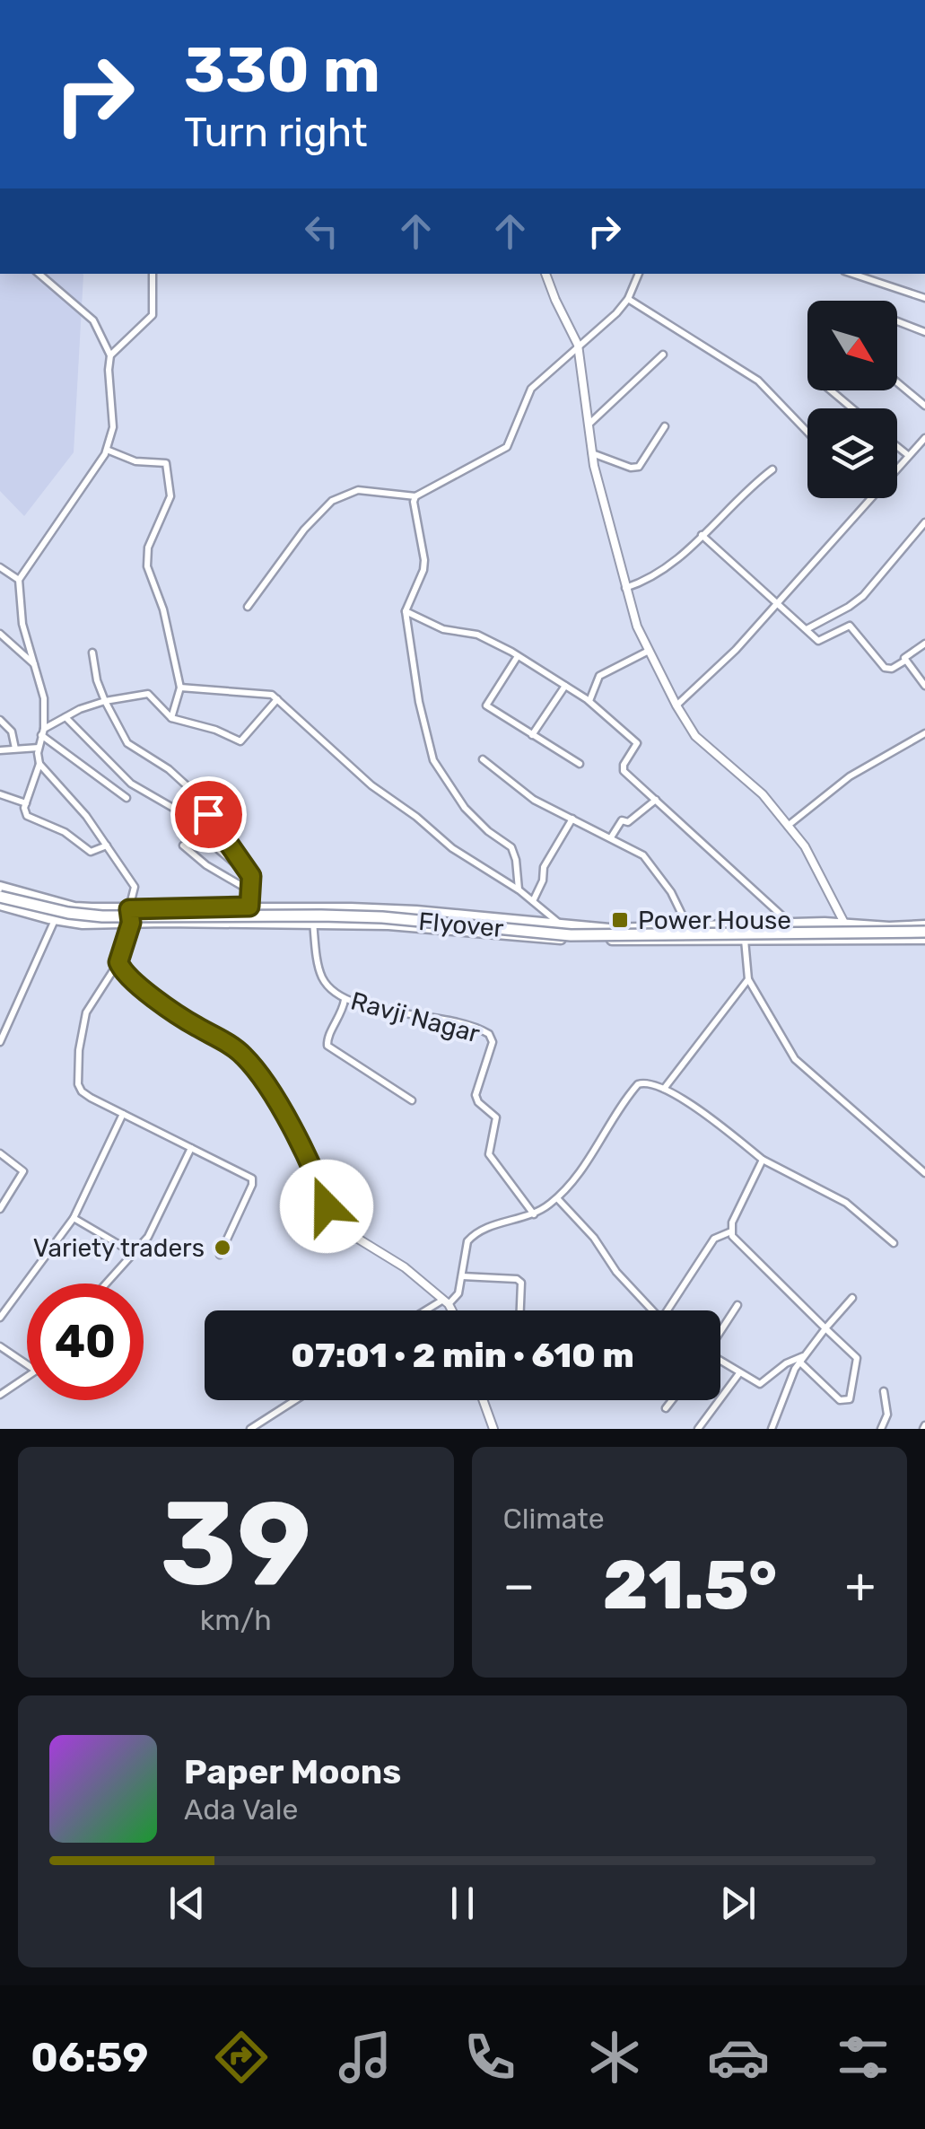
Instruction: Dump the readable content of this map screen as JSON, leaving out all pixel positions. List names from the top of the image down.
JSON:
{
  "streets": {
    "highway": ["Flyover"],
    "street": ["Ravji Nagar"]
  },
  "places": {
    "transit": ["Power House"],
    "other": ["Variety traders"]
  },
  "north": "bottom right",
  "page": {
    "turn": ["330 m", "Turn right"],
    "limit": "40",
    "trip": "07:01 · 2 min · 610 m",
    "tile": [
      ["39", "km/h"],
      "Climate"
    ],
    "heat": ["−", "21.5°", "+"],
    "song": ["Paper Moons", "Ada Vale"],
    "tabs": "06:59"
  }
}
